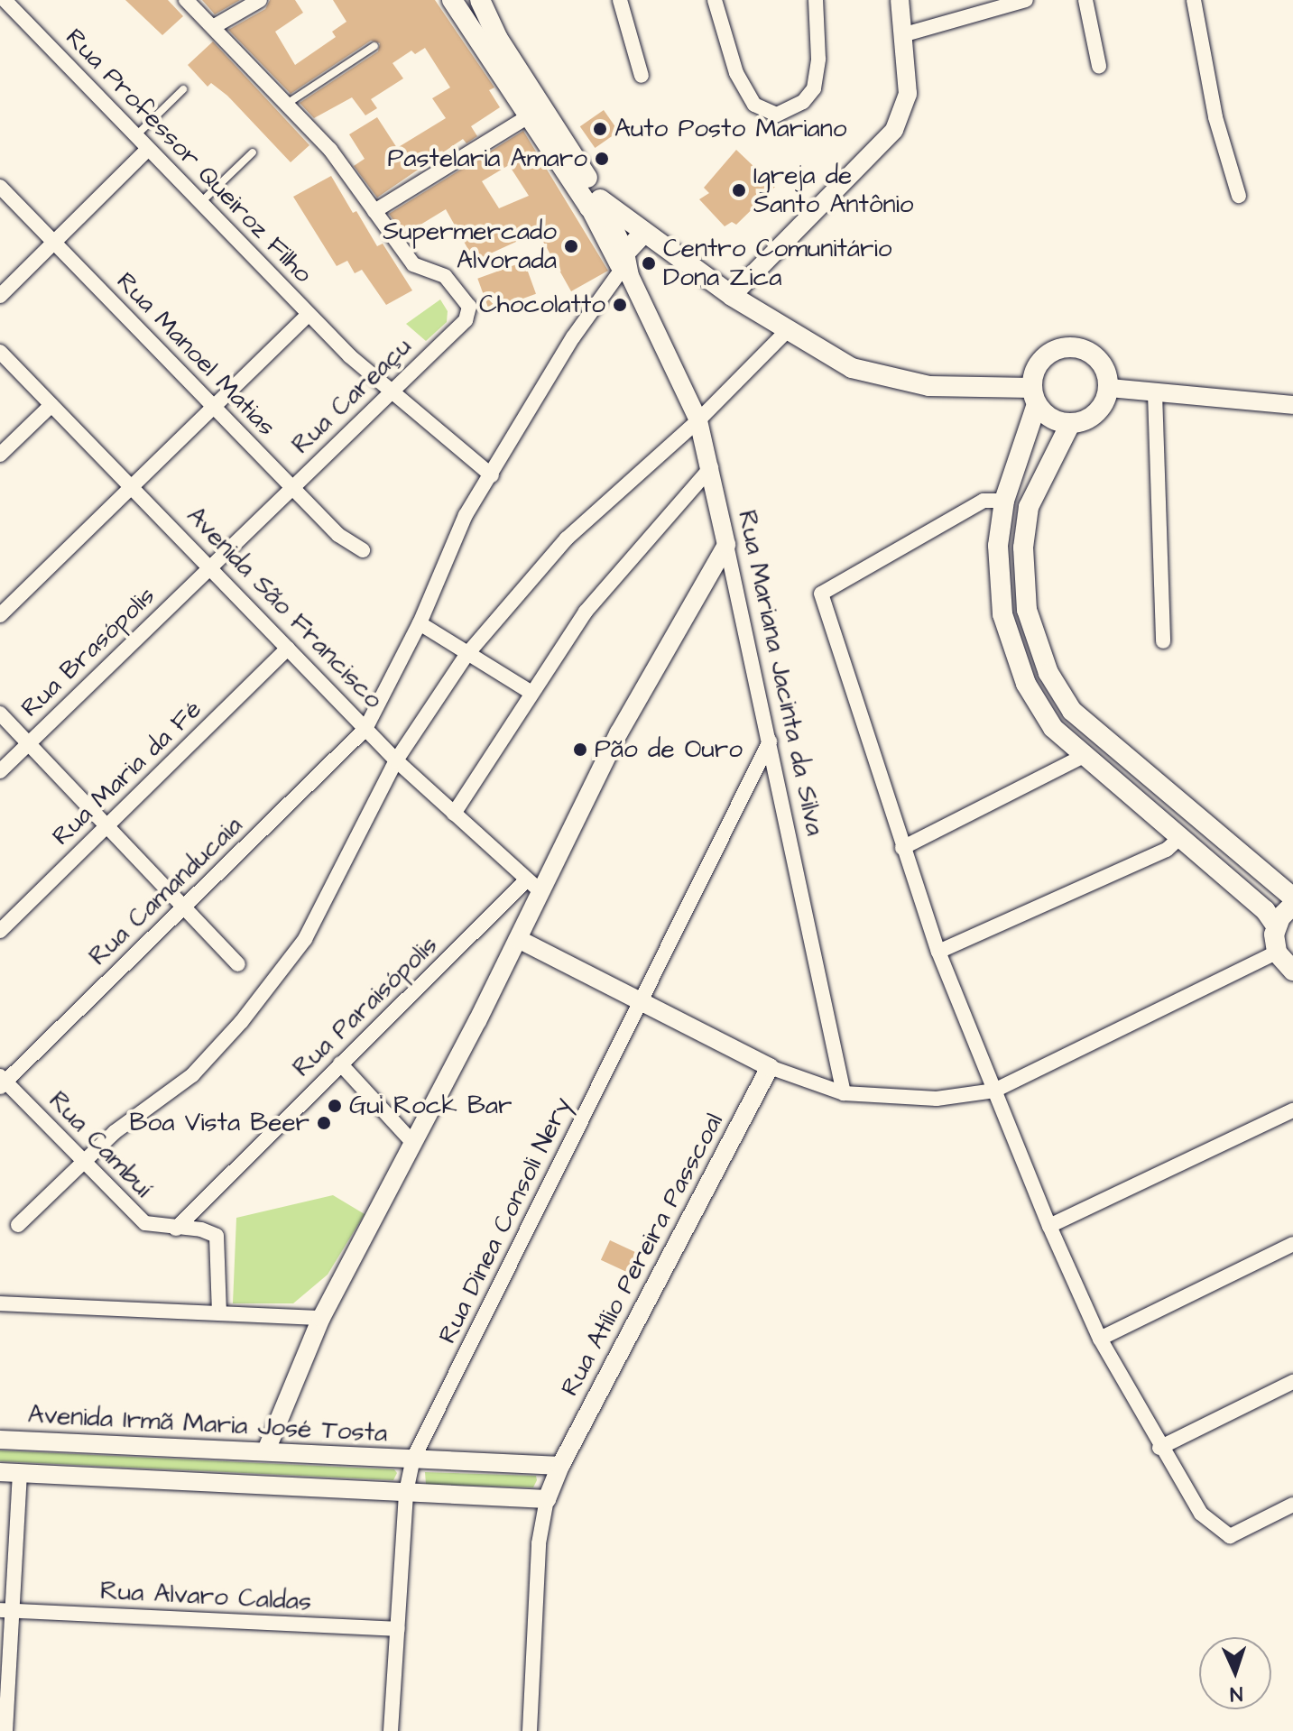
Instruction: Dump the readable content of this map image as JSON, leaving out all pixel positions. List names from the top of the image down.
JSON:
{
  "streets": {
    "street": [
      "Rua Professor Queiroz Filho",
      "Rua Manoel Matias",
      "Rua Careaçu",
      "Avenida São Francisco",
      "Rua Brasópolis",
      "Rua Mariana Jacinta da Silva",
      "Rua Maria da Fé",
      "Rua Camanducaia",
      "Rua Paraisópolis",
      "Rua Cambuí",
      "Rua Dinea Consoli Nery",
      "Rua Atílio Pereira Passcoal",
      "Avenida Irmã Maria José Tosta",
      "Rua Alvaro Caldas"
    ]
  },
  "crossings": [
    ["Rua Professor Queiroz Filho", "Rua Careaçu"],
    ["Rua Professor Queiroz Filho", "Rua Camanducaia"],
    ["Rua Manoel Matias", "Rua Careaçu"],
    ["Rua Careaçu", "Avenida São Francisco"],
    ["Rua Careaçu", "Rua Brasópolis"],
    ["Avenida São Francisco", "Rua Brasópolis"],
    ["Avenida São Francisco", "Rua Maria da Fé"],
    ["Avenida São Francisco", "Rua Camanducaia"],
    ["Avenida São Francisco", "Rua Paraisópolis"],
    ["Rua Mariana Jacinta da Silva", "Rua Camanducaia"],
    ["Rua Mariana Jacinta da Silva", "Rua Dinea Consoli Nery"],
    ["Rua Camanducaia", "Rua Cambuí"],
    ["Rua Paraisópolis", "Rua Cambuí"],
    ["Rua Dinea Consoli Nery", "Avenida Irmã Maria José Tosta"],
    ["Rua Atílio Pereira Passcoal", "Avenida Irmã Maria José Tosta"],
    ["Avenida Irmã Maria José Tosta", "Rua Alvaro Caldas"]
  ],
  "places": [
    "Auto Posto Mariano",
    "Pastelaria Amaro",
    "Igreja de Santo Antônio",
    "Supermercado Alvorada",
    "Centro Comunitário Dona Zica",
    "Chocolatto",
    "Pão de Ouro",
    "Gui Rock Bar",
    "Boa Vista Beer"
  ],
  "north": "bottom"
}
